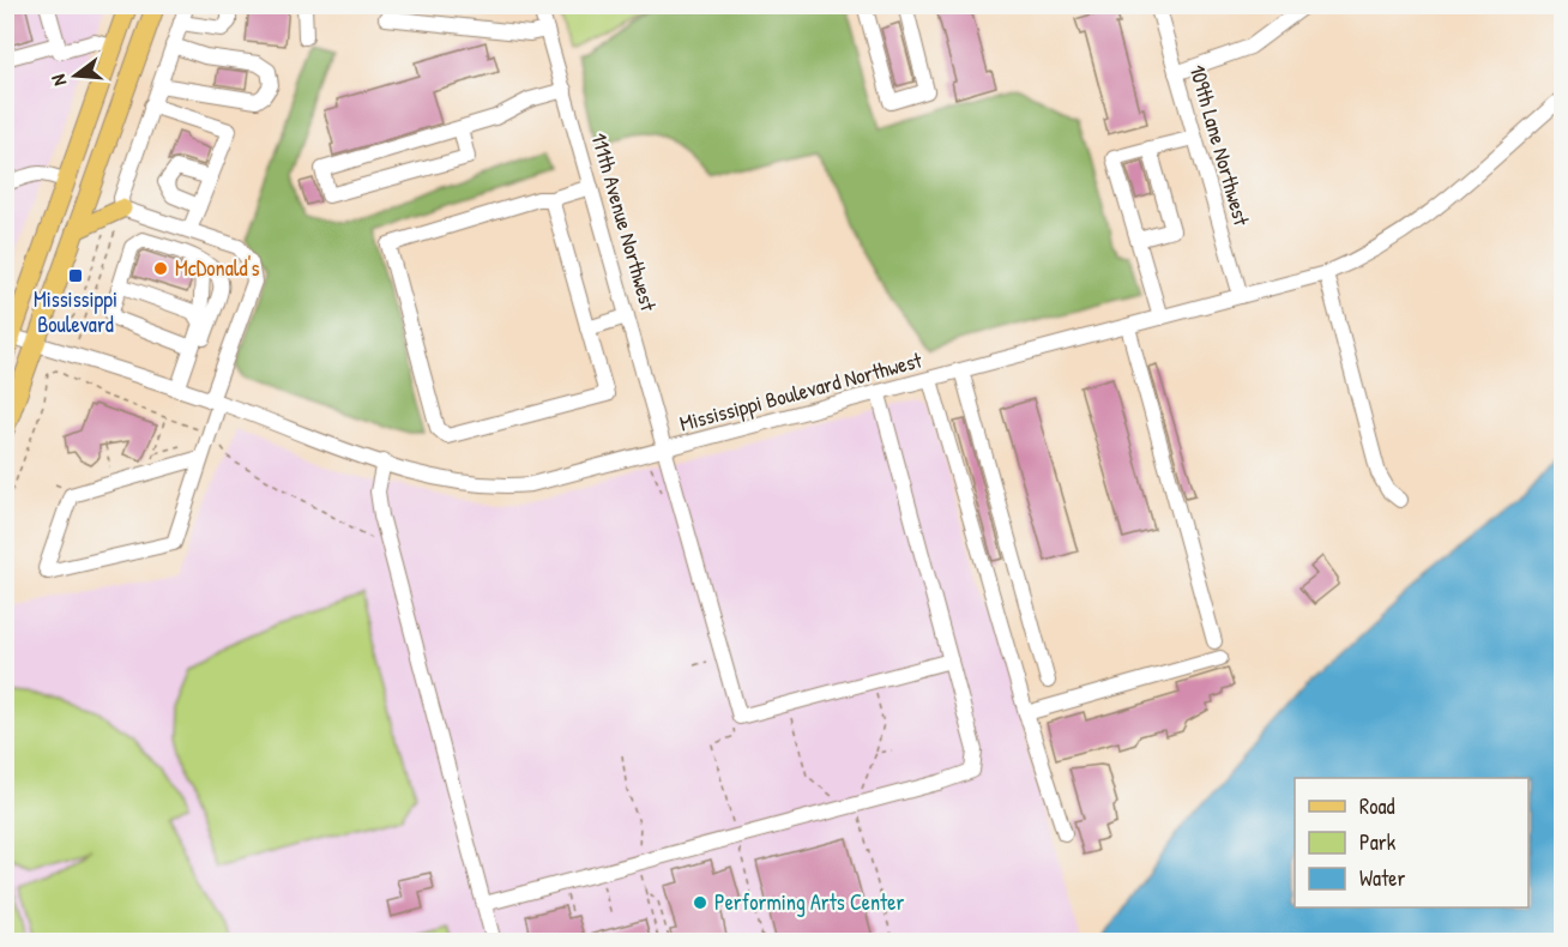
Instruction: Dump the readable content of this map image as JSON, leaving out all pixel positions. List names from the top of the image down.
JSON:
{
  "streets": {
    "street": ["109th Lane Northwest", "111th Avenue Northwest", "Mississippi Boulevard Northwest"]
  },
  "crossings": [
    ["109th Lane Northwest", "Mississippi Boulevard Northwest"],
    ["111th Avenue Northwest", "Mississippi Boulevard Northwest"]
  ],
  "places": {
    "other": ["McDonald's", "Performing Arts Center"],
    "transit": ["Mississippi Boulevard"]
  },
  "legend": ["Road", "Park", "Water"],
  "north": "left"
}
